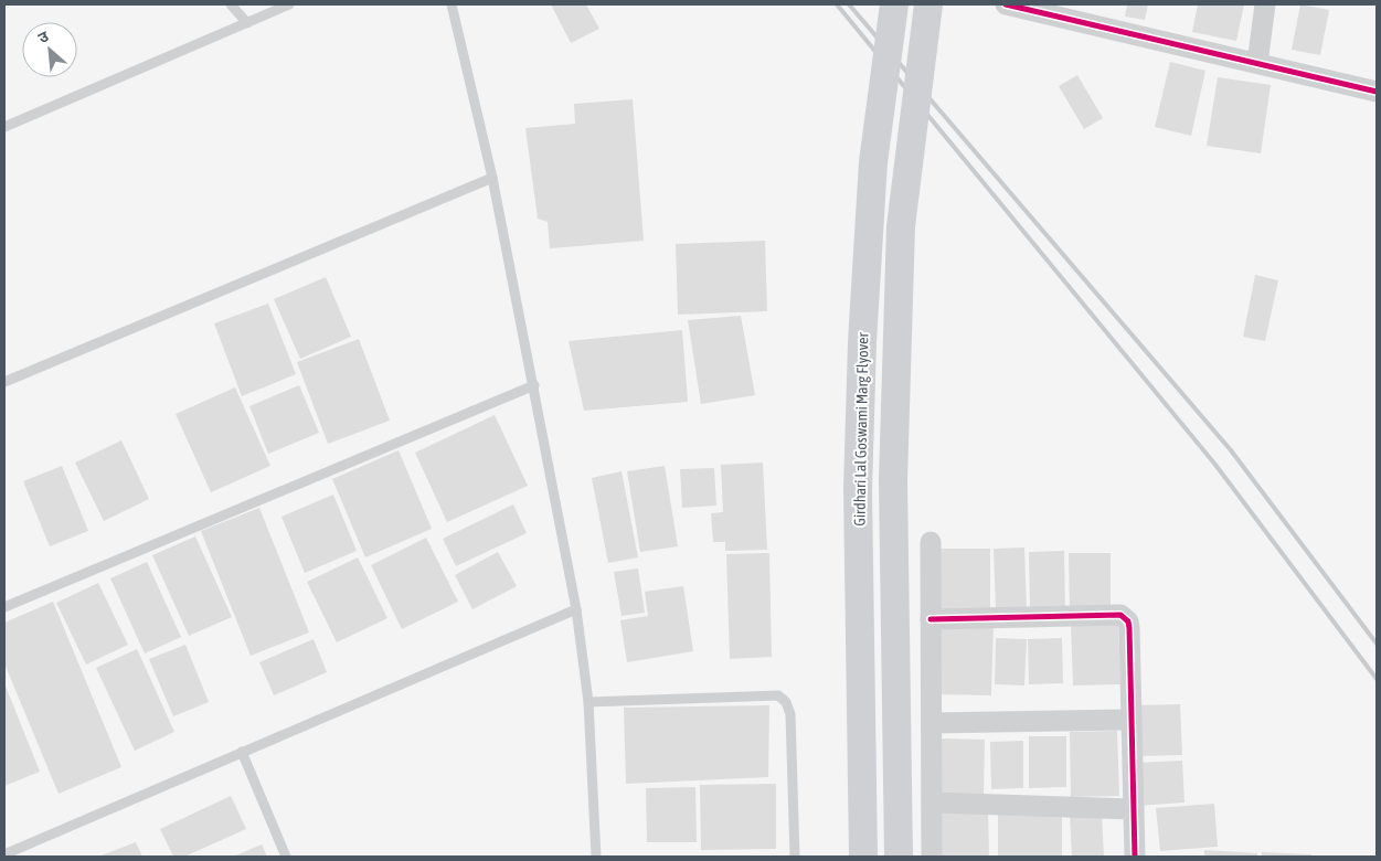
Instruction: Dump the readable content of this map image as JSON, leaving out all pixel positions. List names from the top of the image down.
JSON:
{
  "streets": {
    "main road": ["Girdhari Lal Goswami Marg Flyover"]
  },
  "north": "top left"
}
